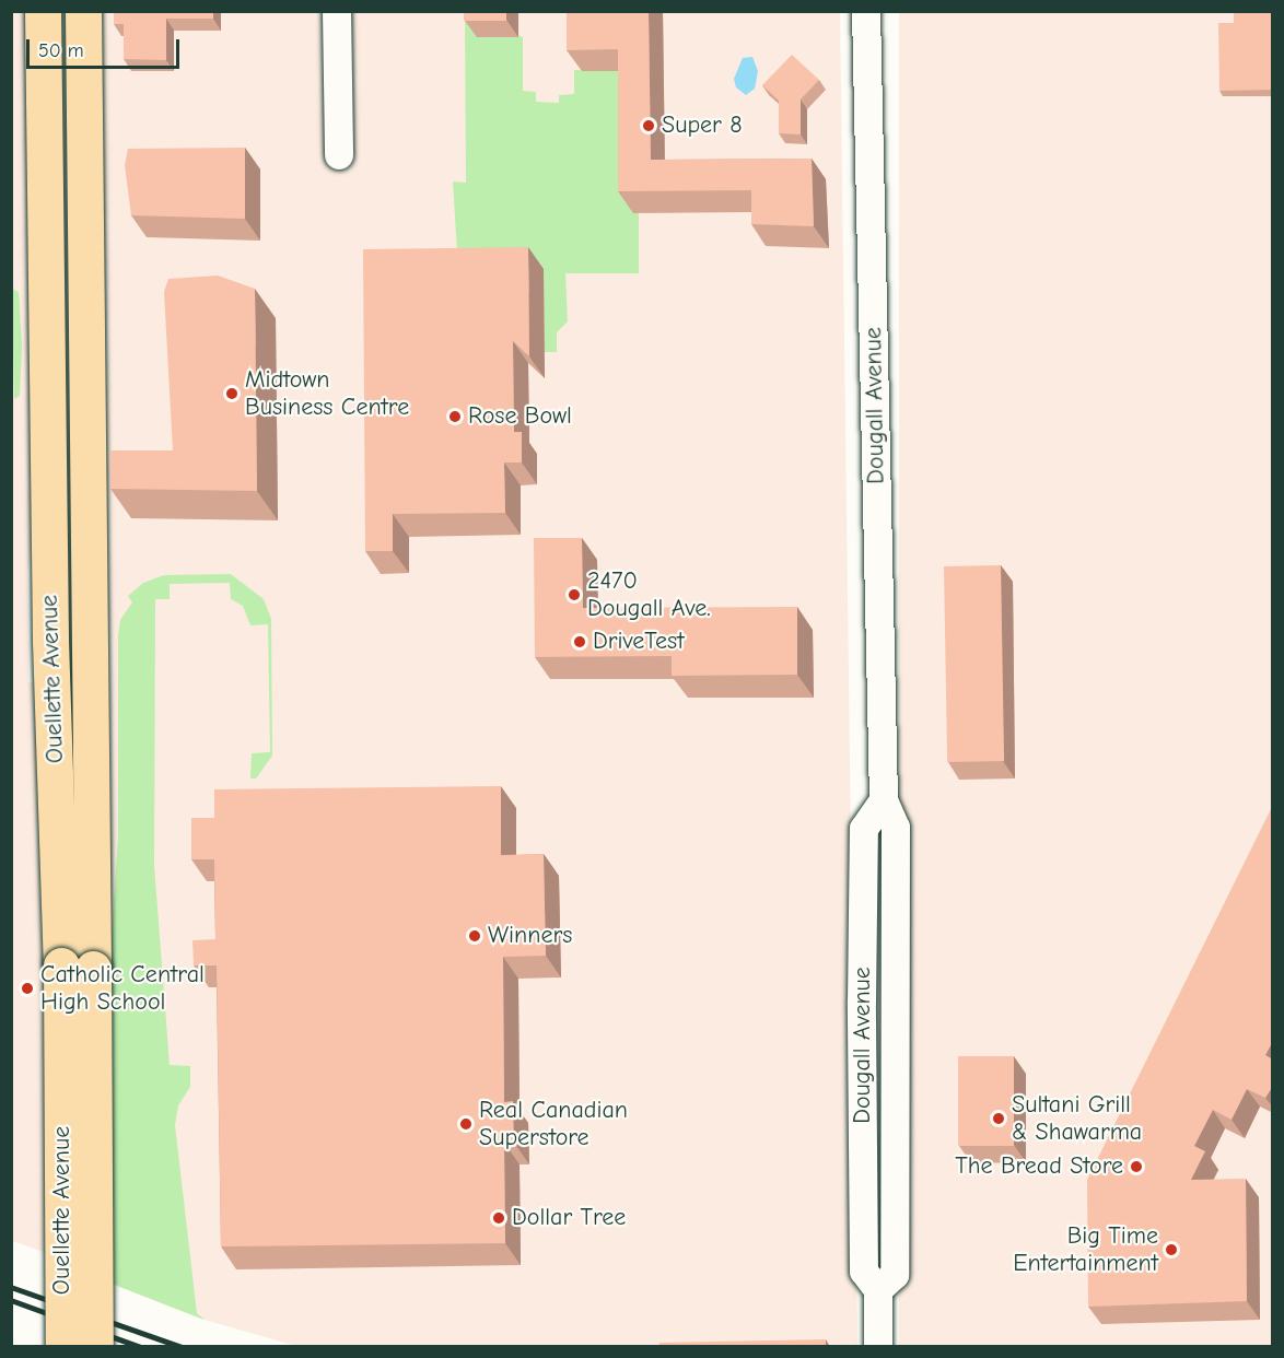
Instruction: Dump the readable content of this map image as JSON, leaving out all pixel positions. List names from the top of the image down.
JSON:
{
  "streets": {
    "main road": ["Ouellette Avenue"],
    "street": ["Dougall Avenue"]
  },
  "places": [
    "Super 8",
    "Midtown Business Centre",
    "Rose Bowl",
    "2470 Dougall Ave.",
    "DriveTest",
    "Winners",
    "Catholic Central High School",
    "Sultani Grill & Shawarma",
    "Real Canadian Superstore",
    "The Bread Store",
    "Dollar Tree",
    "Big Time Entertainment"
  ],
  "scale_bar": "50 m"
}
